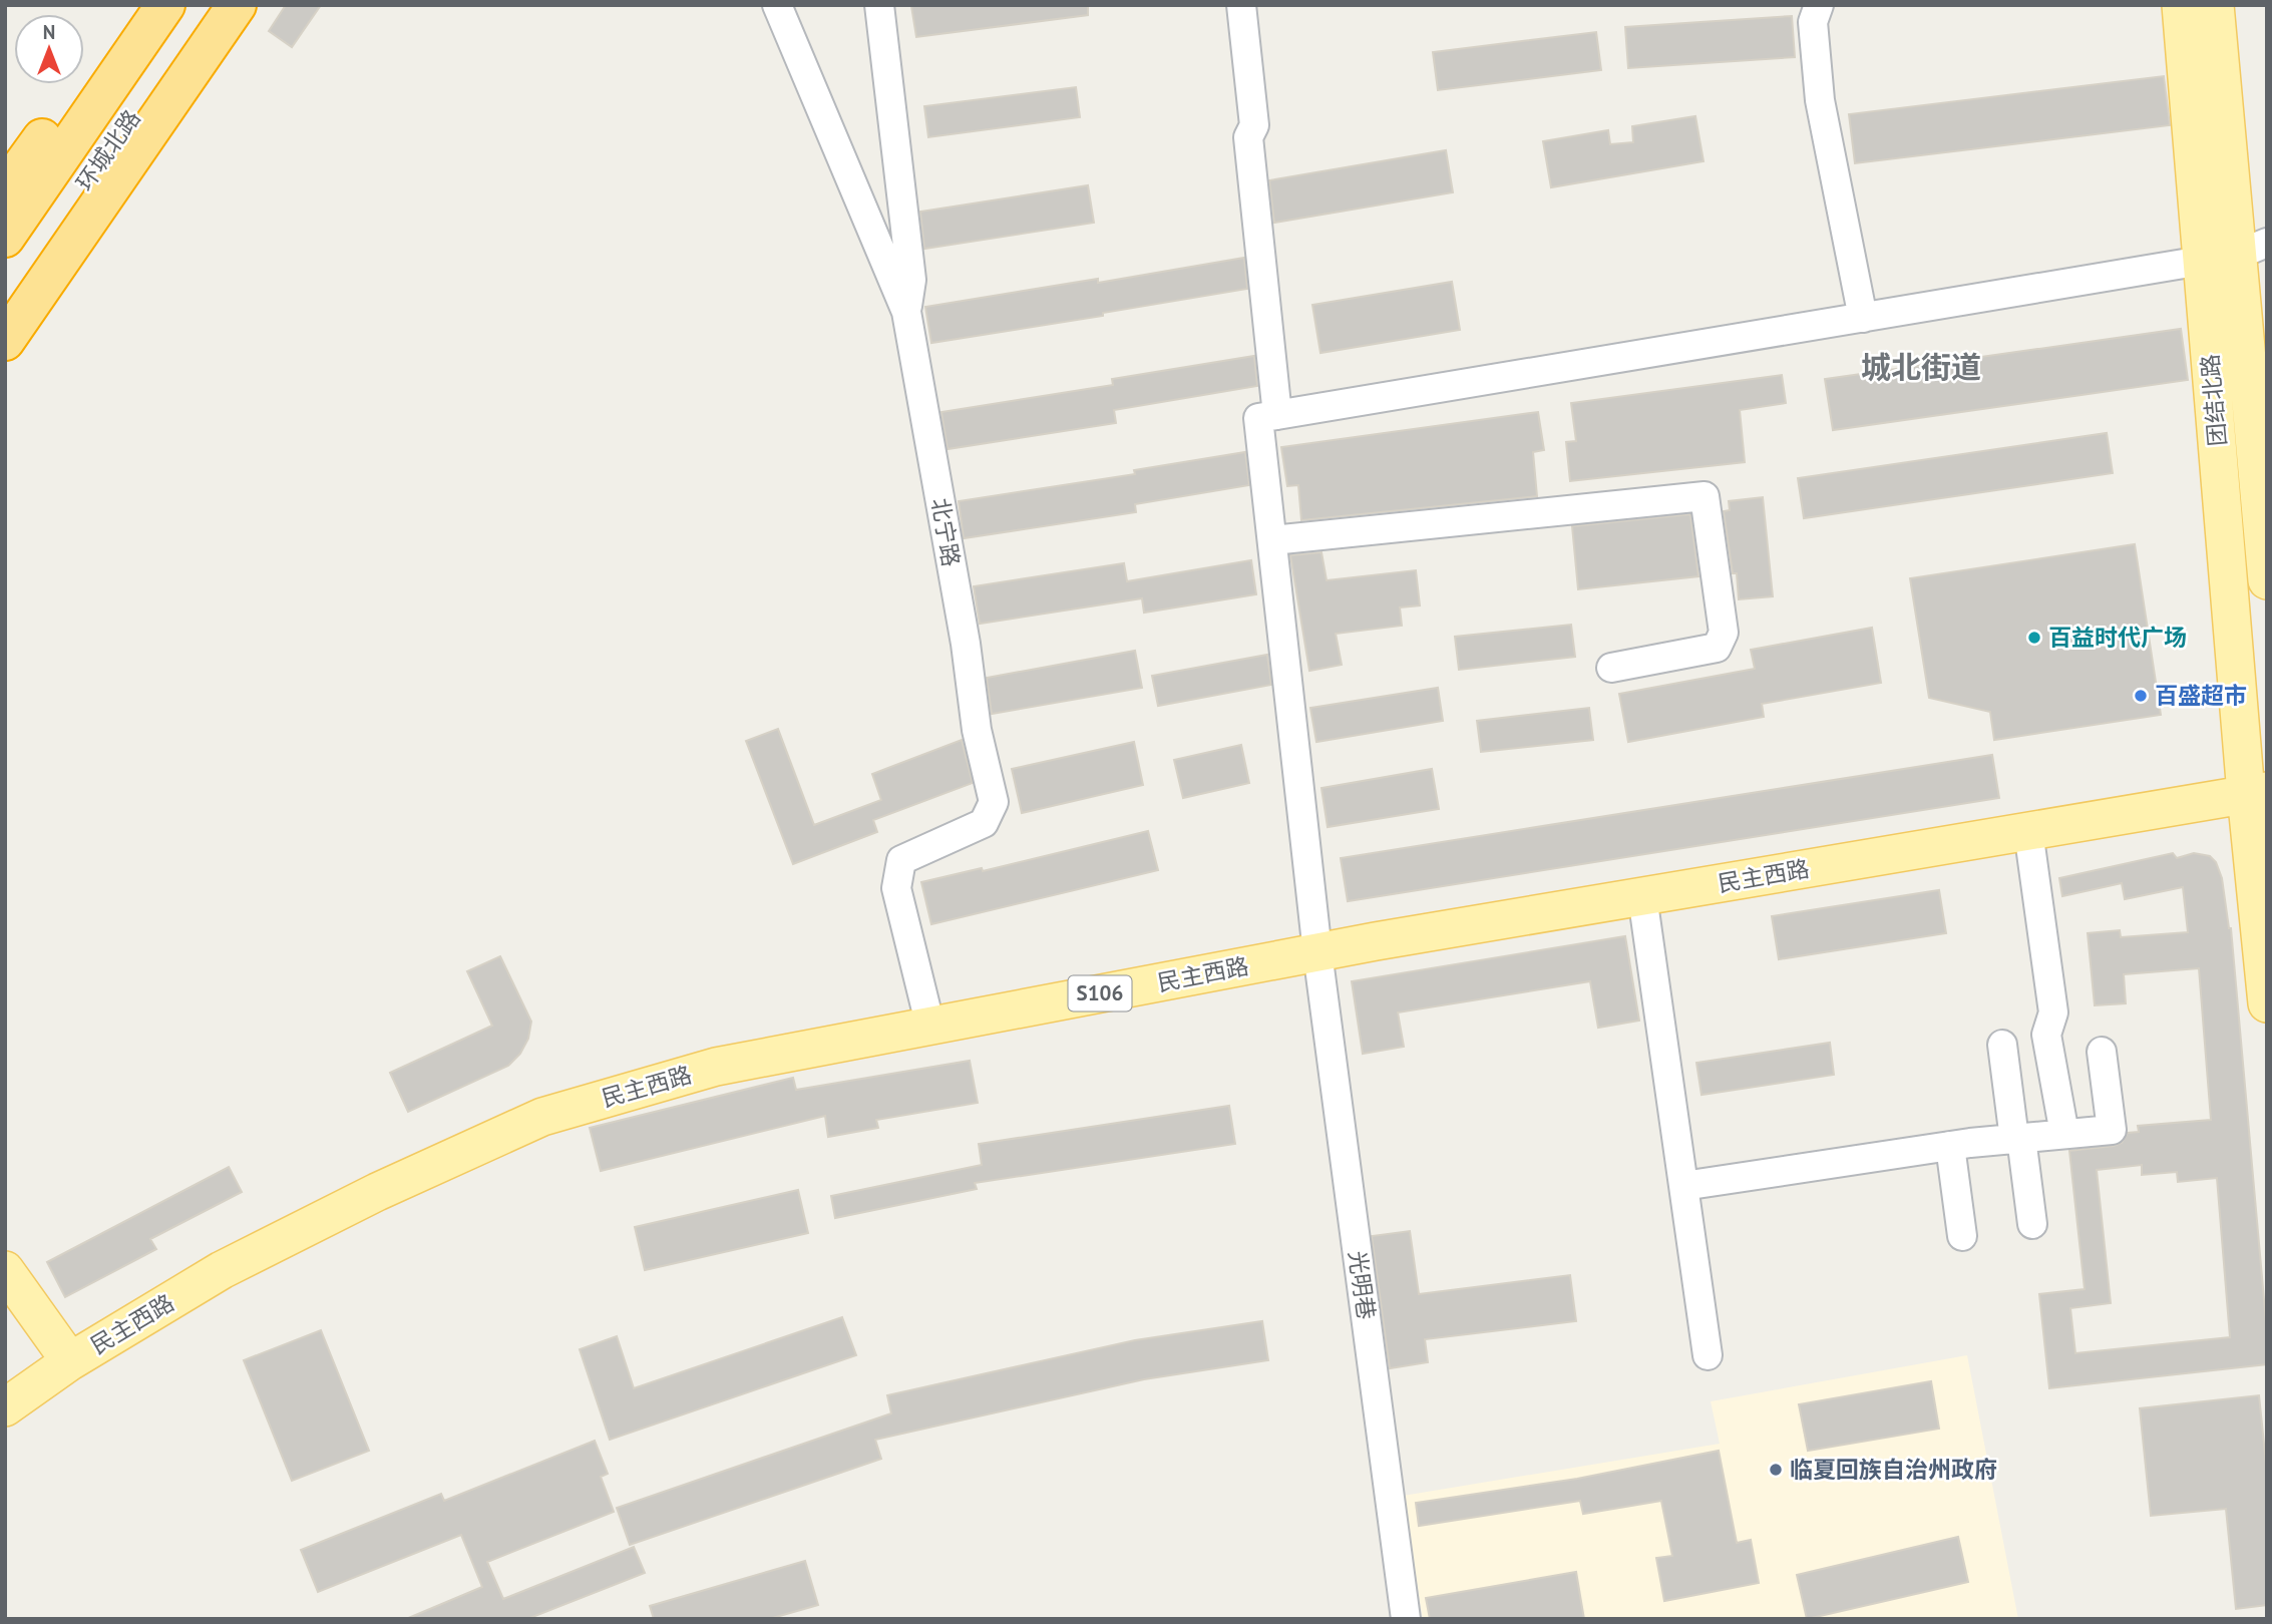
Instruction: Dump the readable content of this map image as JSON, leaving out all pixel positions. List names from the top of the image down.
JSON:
{
  "streets": {
    "highway": ["环城北路"],
    "main road": ["团结北路", "民主西路", "S106"],
    "street": ["北宁路", "光明巷"]
  },
  "crossings": [
    ["团结北路", "民主西路"],
    ["北宁路", "民主西路"],
    ["民主西路", "光明巷"]
  ],
  "districts": ["城北街道"],
  "places": ["百益时代广场", "百盛超市", "临夏回族自治州政府"],
  "north": "top"
}
